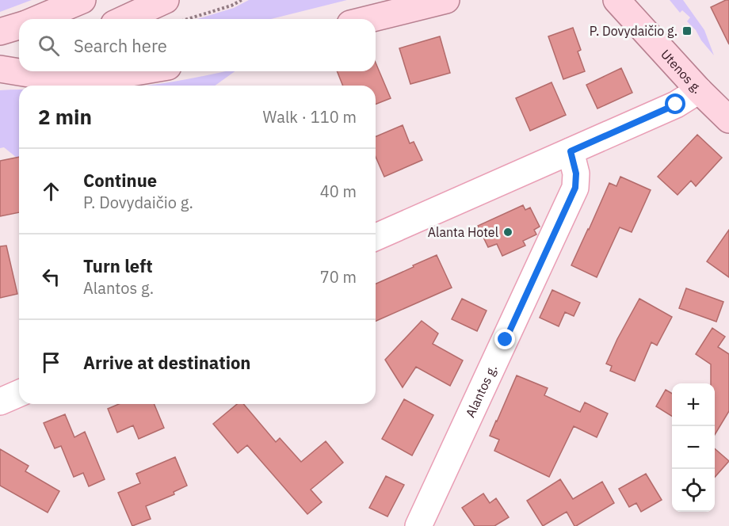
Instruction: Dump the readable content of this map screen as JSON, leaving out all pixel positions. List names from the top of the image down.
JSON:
{
  "streets": {
    "main road": ["Utenos g."],
    "street": ["Alantos g."]
  },
  "places": {
    "transit": ["P. Dovydaičio g."],
    "other": ["Alanta Hotel"]
  },
  "page": {
    "search": "Search here",
    "heading": ["2 min", "Walk · 110 m"],
    "list": [
      ["Continue", "P. Dovydaičio g.", "40 m"],
      ["Turn left", "Alantos g.", "70 m"],
      "Arrive at destination"
    ],
    "map_buttons": ["+", "−"]
  }
}
